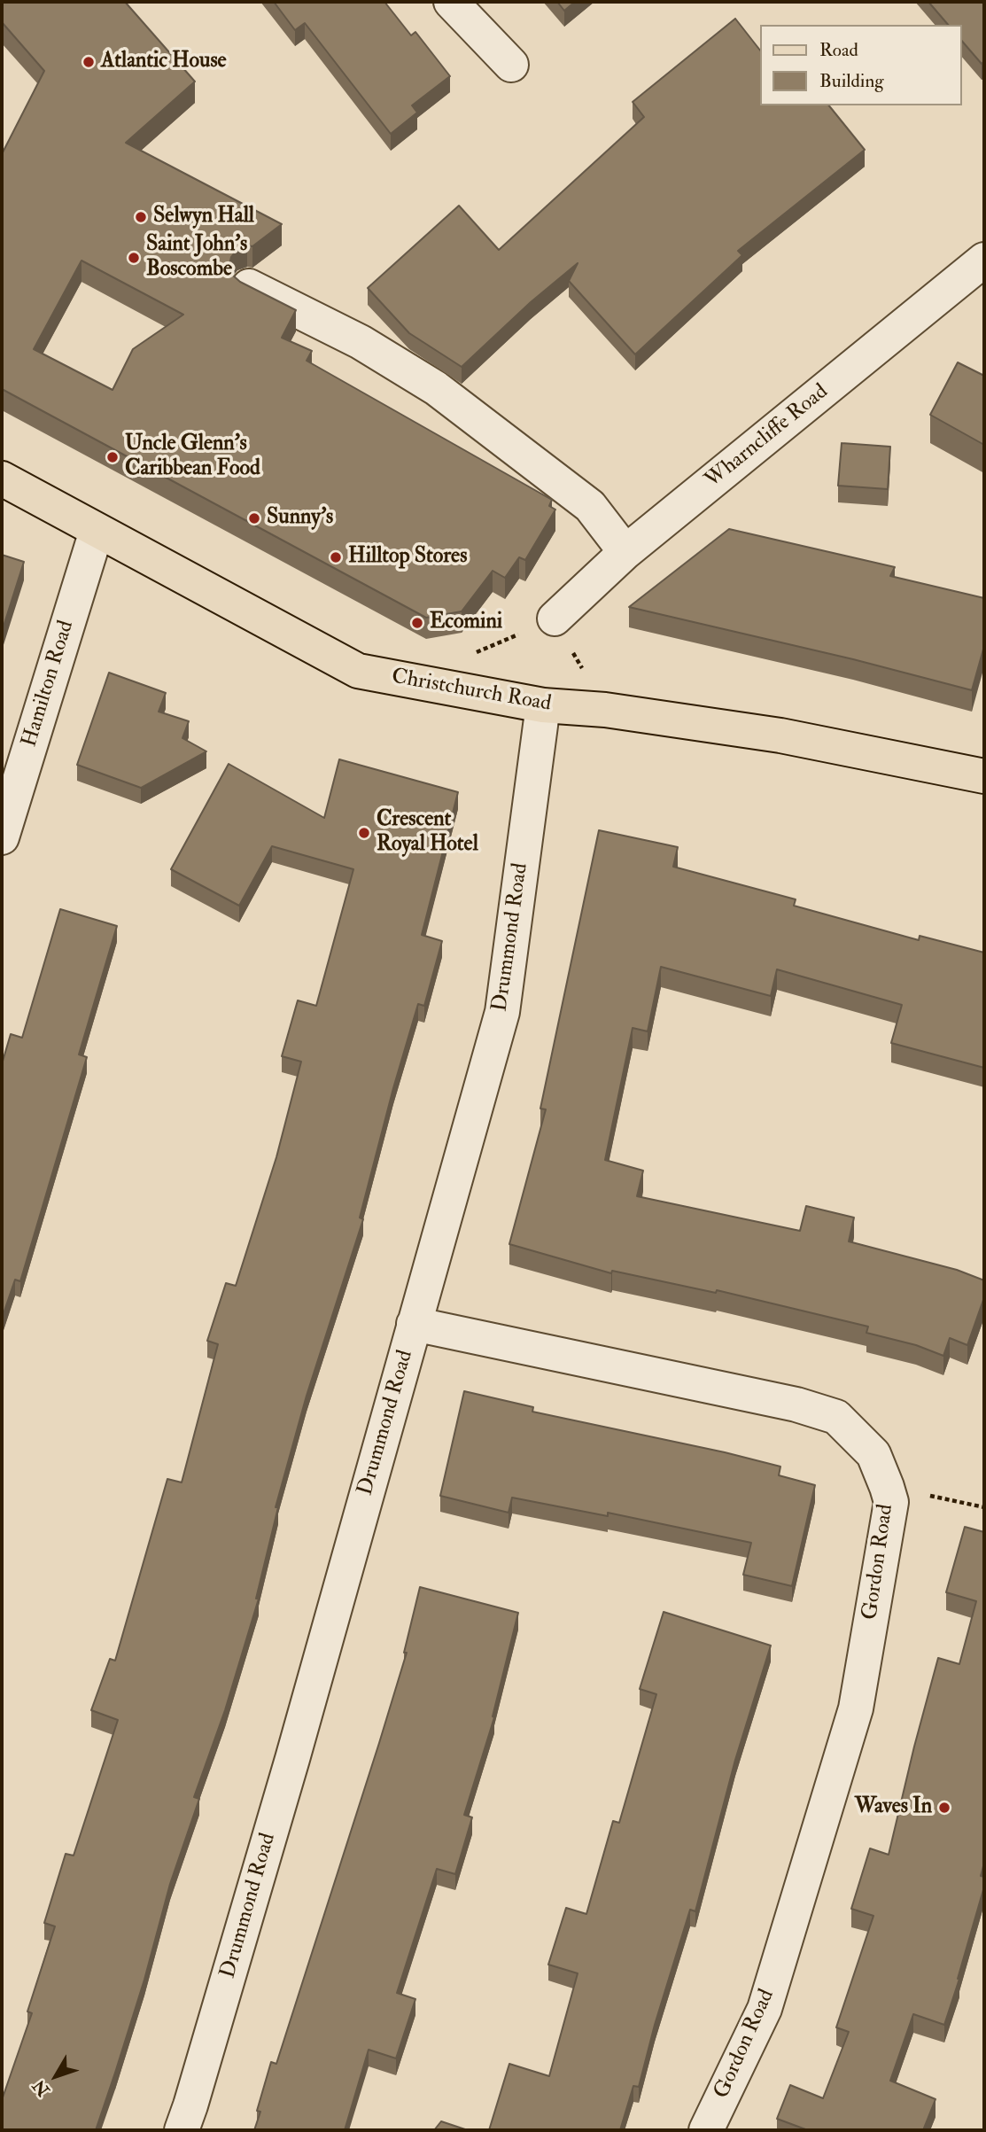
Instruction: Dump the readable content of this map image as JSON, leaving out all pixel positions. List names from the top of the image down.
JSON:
{
  "streets": {
    "main road": ["Christchurch Road"],
    "street": [
      "Wharncliffe Road",
      "Hamilton Road",
      "Drummond Road",
      "Gordon Road"
    ]
  },
  "crossings": [
    ["Hamilton Road", "Christchurch Road"],
    ["Christchurch Road", "Drummond Road"],
    ["Drummond Road", "Gordon Road"]
  ],
  "places": [
    "Atlantic House",
    "Selwyn Hall",
    "Saint John's Boscombe",
    "Uncle Glenn's Caribbean Food",
    "Sunny's",
    "Hilltop Stores",
    "Ecomini",
    "Crescent Royal Hotel",
    "Waves In"
  ],
  "legend": ["Road", "Building"],
  "north": "bottom left"
}
